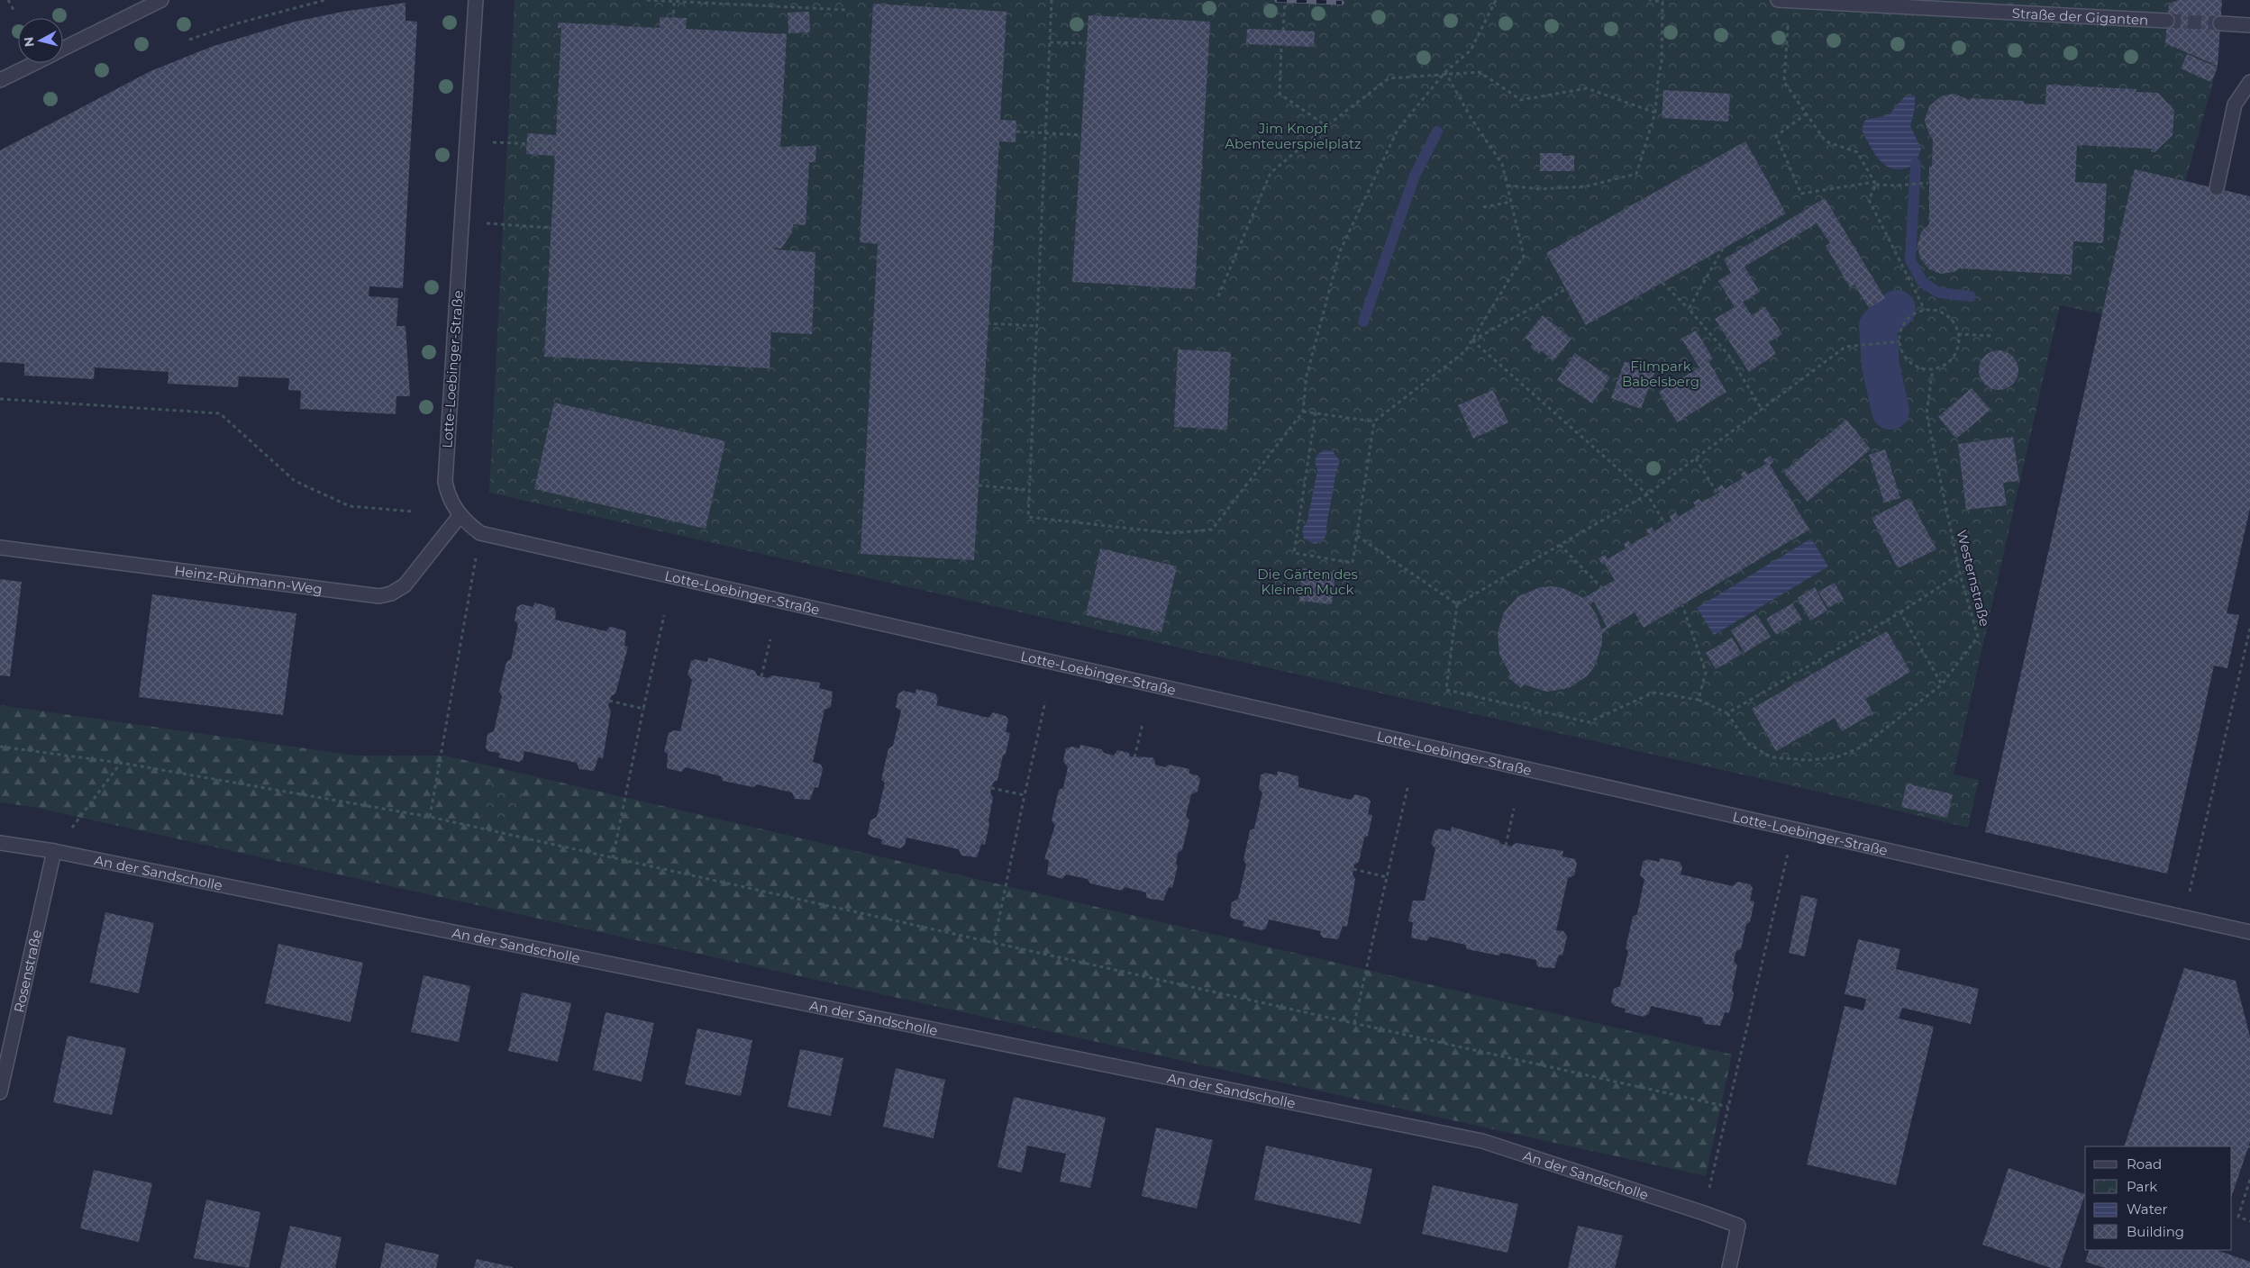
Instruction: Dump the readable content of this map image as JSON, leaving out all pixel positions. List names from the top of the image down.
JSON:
{
  "streets": {
    "street": [
      "Straße der Giganten",
      "Lotte-Loebinger-Straße",
      "Heinz-Rühmann-Weg",
      "An der Sandscholle",
      "Rosenstraße"
    ],
    "path": ["Westernstraße"]
  },
  "crossings": [
    ["Lotte-Loebinger-Straße", "Heinz-Rühmann-Weg"],
    ["An der Sandscholle", "Rosenstraße"]
  ],
  "parks": ["Jim Knopf Abenteuerspielplatz", "Filmpark Babelsberg", "Die Gärten des Kleinen Muck"],
  "legend": [
    "Road",
    "Park",
    "Water",
    "Building"
  ],
  "north": "left"
}
